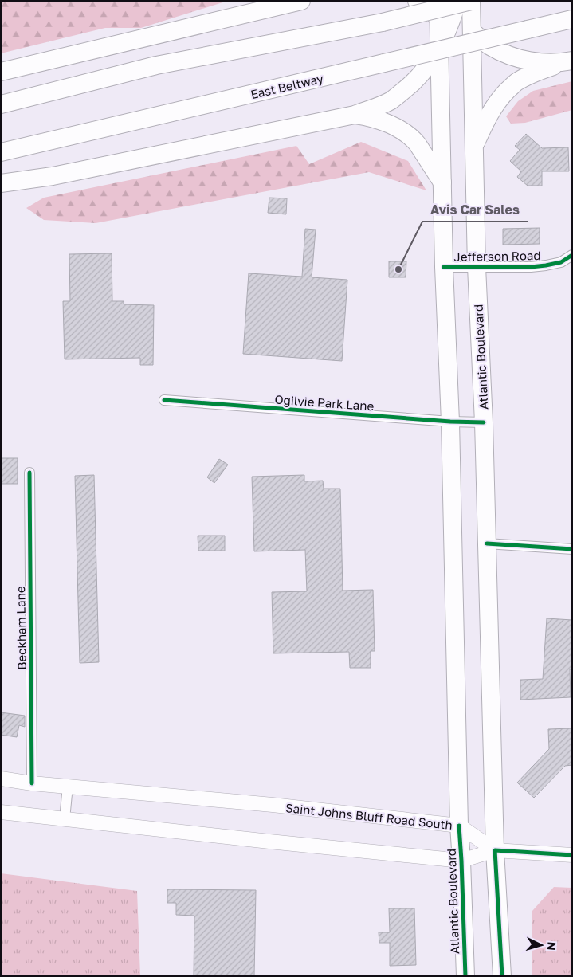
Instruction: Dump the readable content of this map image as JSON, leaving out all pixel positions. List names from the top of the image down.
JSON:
{
  "streets": {
    "highway": ["East Beltway", "Atlantic Boulevard"],
    "main road": ["Saint Johns Bluff Road South"],
    "street": ["Jefferson Road", "Ogilvie Park Lane", "Beckham Lane"]
  },
  "crossings": [
    ["Jefferson Road", "Atlantic Boulevard"],
    ["Atlantic Boulevard", "Ogilvie Park Lane"],
    ["Atlantic Boulevard", "Saint Johns Bluff Road South"],
    ["Beckham Lane", "Saint Johns Bluff Road South"]
  ],
  "places": ["Avis Car Sales"],
  "north": "right"
}
